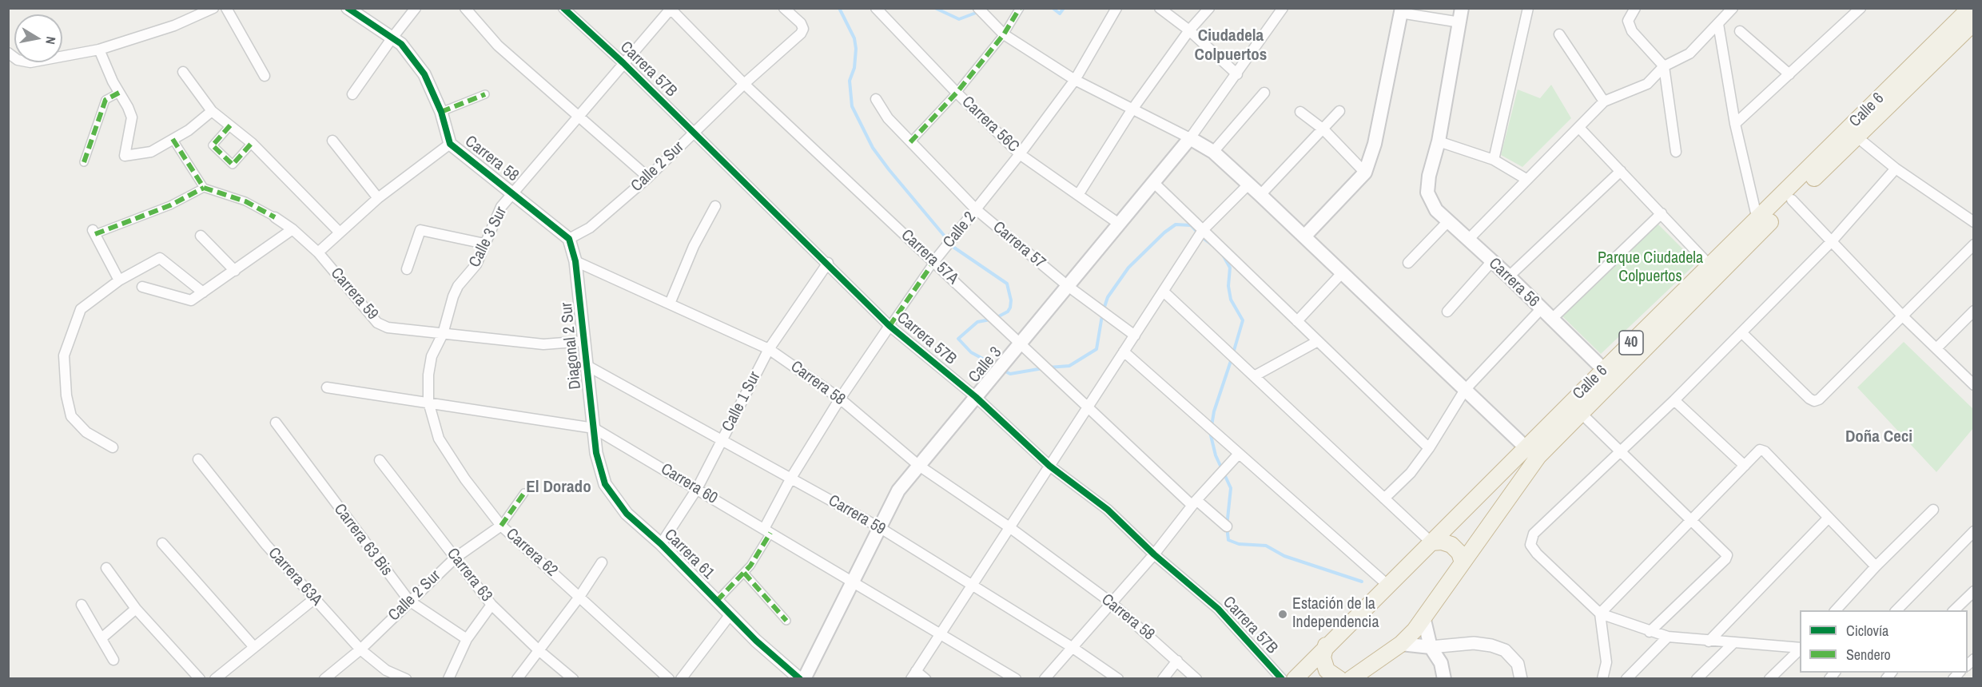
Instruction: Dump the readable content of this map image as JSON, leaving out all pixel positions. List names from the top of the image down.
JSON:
{
  "streets": {
    "highway": ["Calle 6", "40"],
    "main road": ["Carrera 56", "Calle 3"],
    "street": [
      "Carrera 57B",
      "Carrera 56C",
      "Carrera 58",
      "Calle 2 Sur",
      "Calle 2",
      "Calle 3 Sur",
      "Carrera 57",
      "Carrera 57A",
      "Carrera 59",
      "Diagonal 2 Sur",
      "Calle 1 Sur",
      "Carrera 60",
      "Carrera 63 Bis",
      "Carrera 62",
      "Carrera 61",
      "Carrera 63",
      "Carrera 63A"
    ]
  },
  "crossings": [
    ["Carrera 57B", "Calle 2 Sur"],
    ["Carrera 57B", "Calle 2"],
    ["Carrera 57B", "Calle 3 Sur"],
    ["Carrera 57B", "Calle 3"],
    ["Carrera 57B", "Calle 1 Sur"],
    ["Calle 6", "Carrera 56"],
    ["Carrera 56C", "Calle 2"],
    ["Carrera 56C", "Calle 3"],
    ["Carrera 58", "Calle 2 Sur"],
    ["Carrera 58", "Calle 2"],
    ["Carrera 58", "Calle 3 Sur"],
    ["Carrera 58", "Diagonal 2 Sur"],
    ["Carrera 58", "Calle 3"],
    ["Carrera 58", "Calle 1 Sur"],
    ["Calle 2 Sur", "Carrera 57A"],
    ["Calle 2 Sur", "Carrera 63 Bis"],
    ["Calle 2 Sur", "Carrera 62"],
    ["Calle 2 Sur", "Carrera 63"],
    ["Calle 2 Sur", "Carrera 63A"],
    ["Calle 2", "Carrera 57"],
    ["Calle 2", "Carrera 57A"],
    ["Calle 2", "Carrera 59"],
    ["Calle 2", "Carrera 60"],
    ["Calle 2", "Carrera 61"],
    ["Calle 3 Sur", "Carrera 57A"],
    ["Calle 3 Sur", "Carrera 59"],
    ["Calle 3 Sur", "Carrera 60"],
    ["Calle 3 Sur", "Carrera 62"],
    ["Carrera 57", "Calle 3"],
    ["Carrera 57A", "Calle 3"],
    ["Carrera 59", "Diagonal 2 Sur"],
    ["Carrera 59", "Calle 3"],
    ["Carrera 59", "Calle 1 Sur"],
    ["Diagonal 2 Sur", "Carrera 60"],
    ["Diagonal 2 Sur", "Carrera 61"],
    ["Calle 3", "Carrera 60"],
    ["Calle 3", "Carrera 61"],
    ["Calle 1 Sur", "Carrera 60"],
    ["Calle 1 Sur", "Carrera 61"],
    ["Carrera 60", "Carrera 62"],
    ["Carrera 60", "Carrera 61"]
  ],
  "districts": ["Ciudadela Colpuertos", "Doña Ceci", "El Dorado"],
  "parks": ["Parque Ciudadela Colpuertos"],
  "places": ["Estación de la Independencia"],
  "legend": ["Ciclovía", "Sendero"],
  "north": "right"
}
